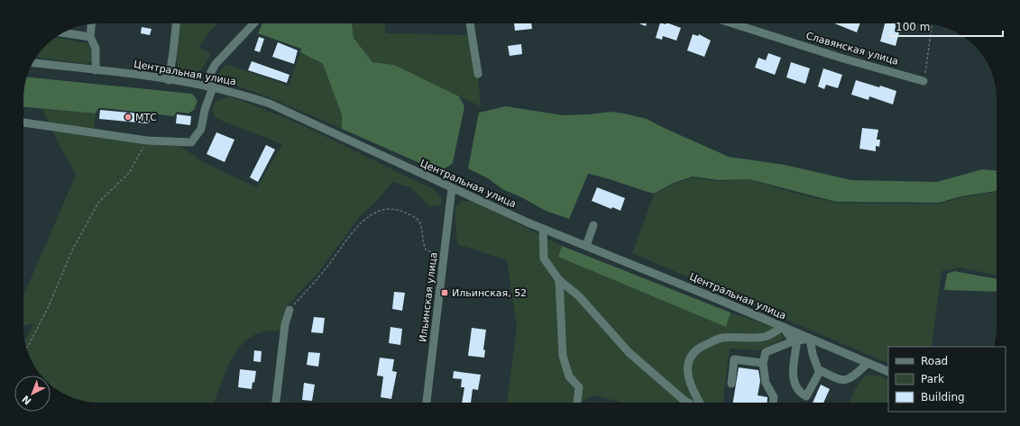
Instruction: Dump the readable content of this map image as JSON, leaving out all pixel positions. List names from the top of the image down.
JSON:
{
  "streets": {
    "street": ["Славянская улица", "Центральная улица", "Ильинская улица"]
  },
  "crossings": [
    ["Центральная улица", "Ильинская улица"]
  ],
  "places": {
    "other": ["МТС"],
    "transit": ["Ильинская, 52"]
  },
  "legend": ["Road", "Park", "Building"],
  "scale_bar": "100 m",
  "north": "bottom left"
}
